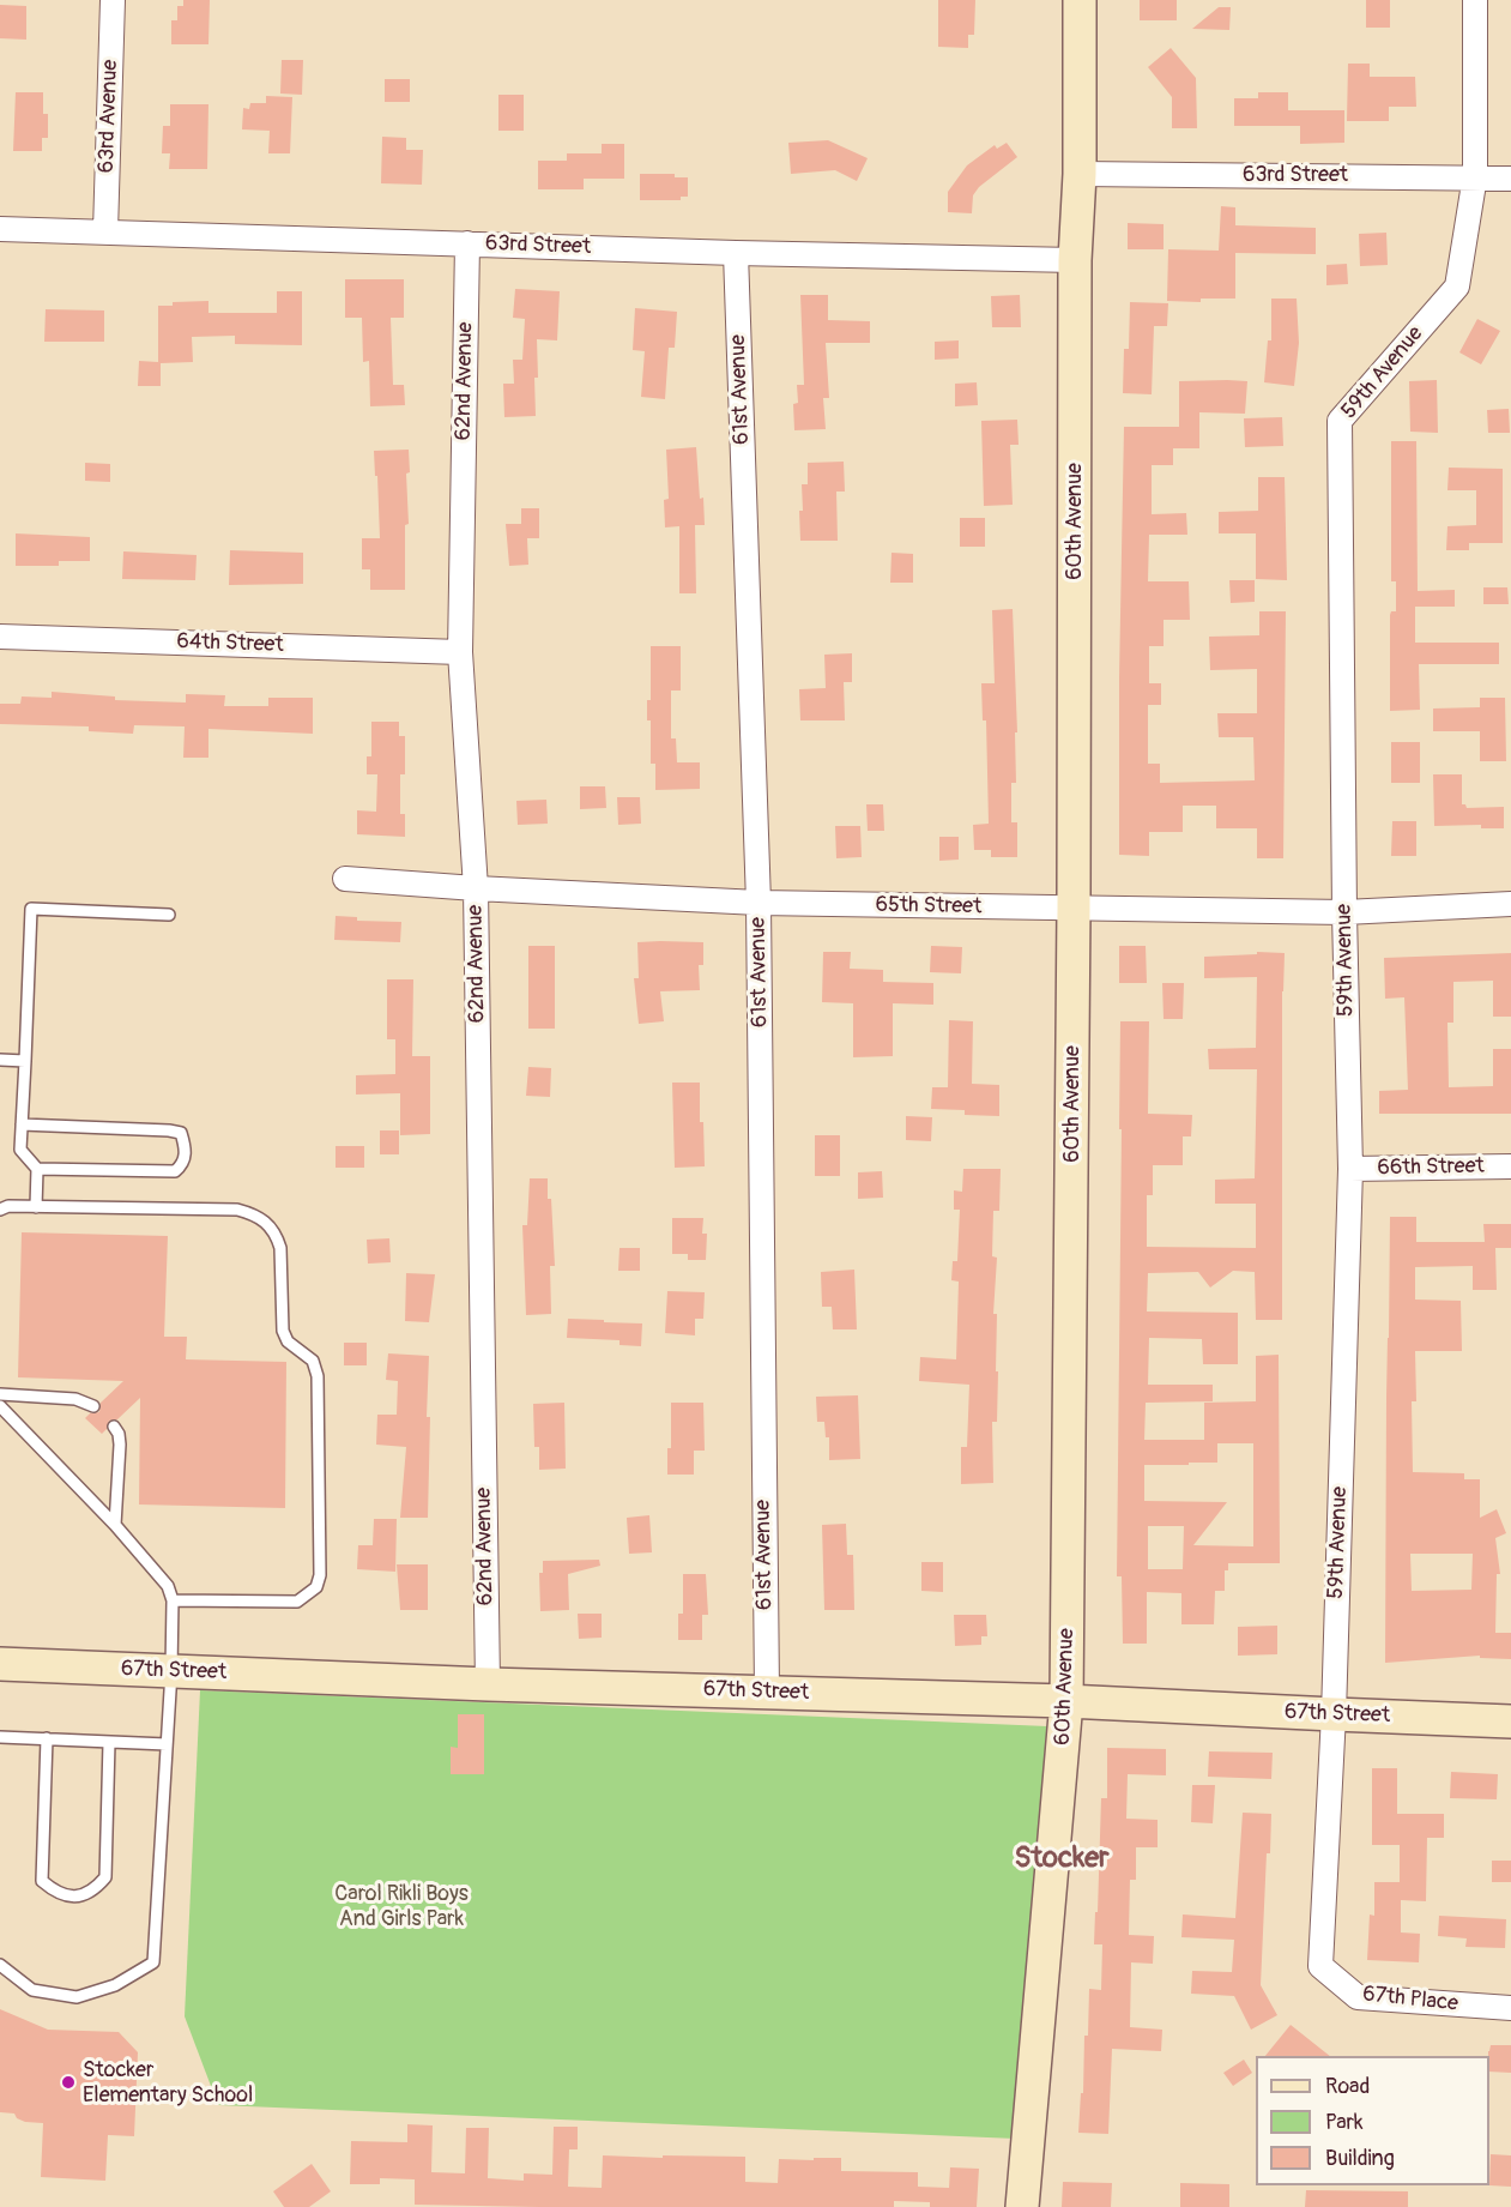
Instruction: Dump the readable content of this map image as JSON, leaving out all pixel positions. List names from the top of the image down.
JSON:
{
  "streets": {
    "street": [
      "63rd Avenue",
      "63rd Street",
      "59th Avenue",
      "62nd Avenue",
      "61st Avenue",
      "60th Avenue",
      "64th Street",
      "65th Street",
      "66th Street",
      "67th Street",
      "67th Place"
    ]
  },
  "crossings": [
    ["63rd Avenue", "63rd Street"],
    ["63rd Street", "59th Avenue"],
    ["63rd Street", "62nd Avenue"],
    ["63rd Street", "61st Avenue"],
    ["63rd Street", "60th Avenue"],
    ["59th Avenue", "65th Street"],
    ["59th Avenue", "66th Street"],
    ["59th Avenue", "67th Street"],
    ["59th Avenue", "67th Place"],
    ["62nd Avenue", "64th Street"],
    ["62nd Avenue", "65th Street"],
    ["62nd Avenue", "67th Street"],
    ["61st Avenue", "65th Street"],
    ["61st Avenue", "67th Street"],
    ["60th Avenue", "65th Street"],
    ["60th Avenue", "67th Street"]
  ],
  "districts": ["Stocker"],
  "parks": ["Carol Rikli Boys And Girls Park"],
  "places": ["Stocker Elementary School"],
  "legend": ["Road", "Park", "Building"]
}
